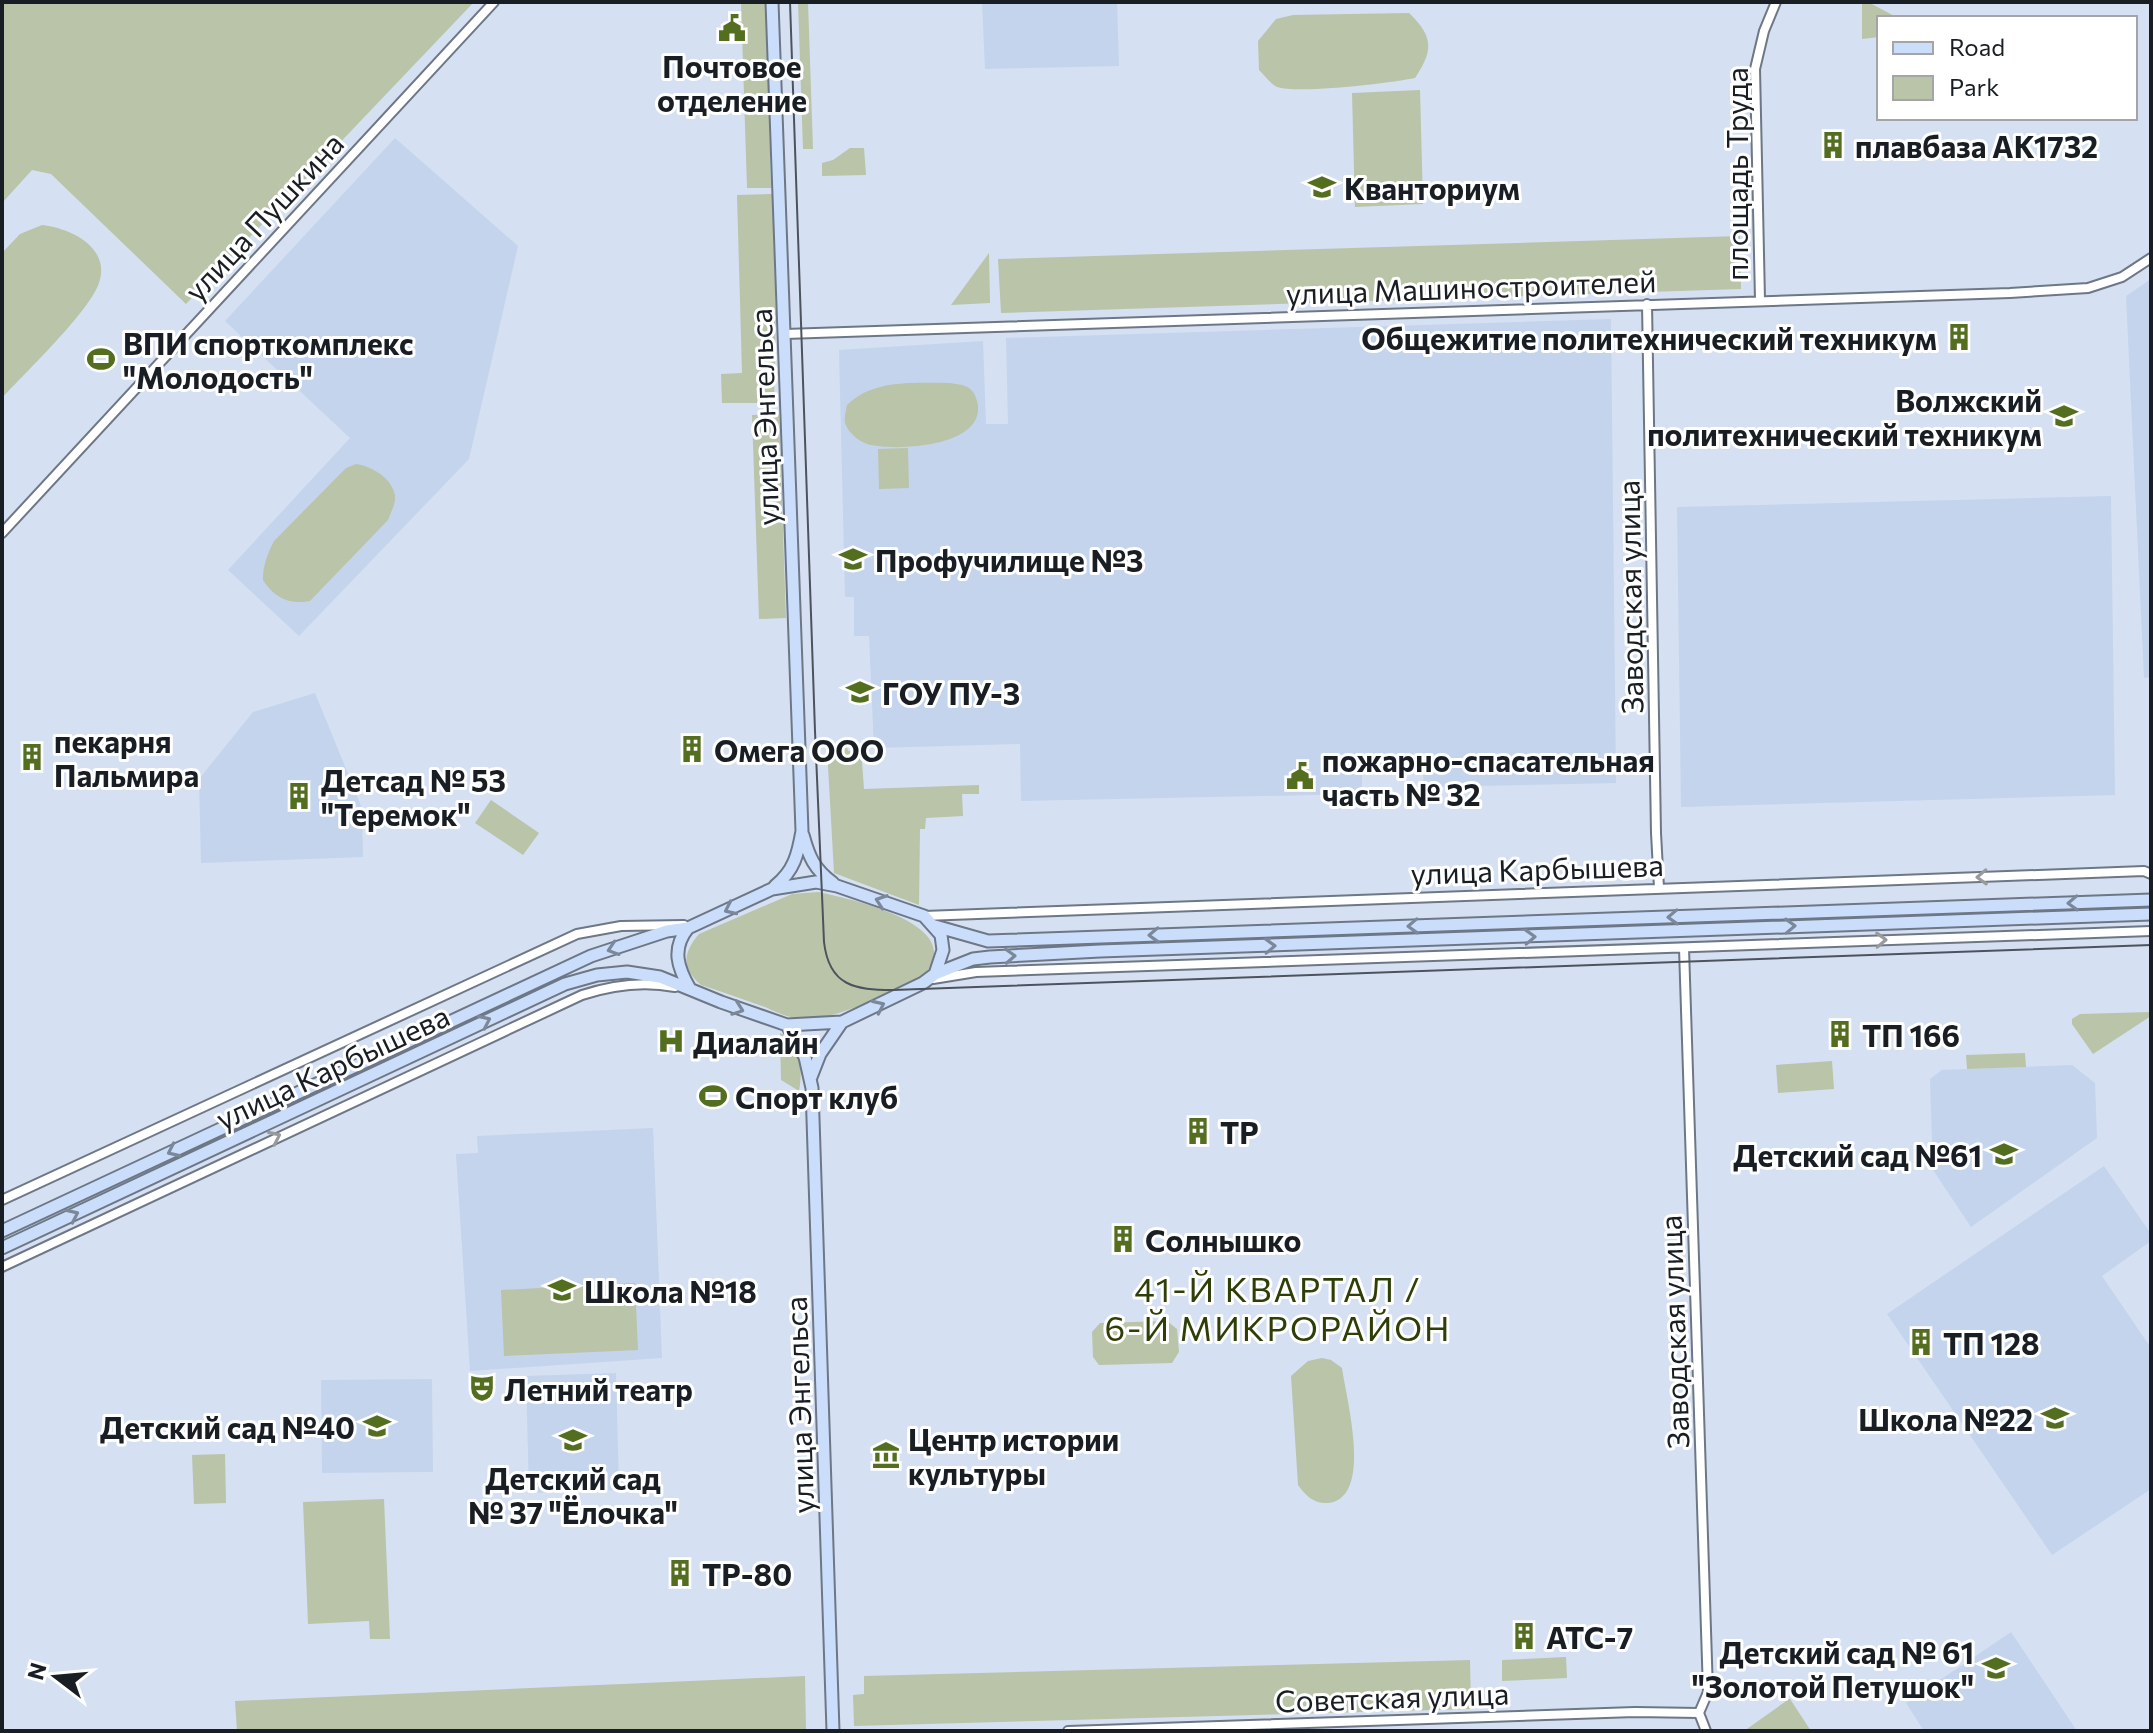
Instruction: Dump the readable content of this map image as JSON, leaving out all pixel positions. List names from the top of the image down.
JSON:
{
  "streets": {
    "street": [
      "площадь Труда",
      "улица Пушкина",
      "улица Машиностроителей",
      "улица Энгельса",
      "Заводская улица",
      "улица Карбышева",
      "Советская улица"
    ]
  },
  "crossings": [
    ["площадь Труда", "улица Машиностроителей"],
    ["улица Машиностроителей", "улица Энгельса"],
    ["улица Машиностроителей", "Заводская улица"],
    ["улица Энгельса", "улица Карбышева"],
    ["Заводская улица", "улица Карбышева"],
    ["Заводская улица", "Советская улица"]
  ],
  "districts": ["41-Й КВАРТАЛ / 6-Й МИКРОРАЙОН"],
  "places": {
    "public building": ["Почтовое отделение", "пожарно-спасательная часть № 32"],
    "building": [
      "плавбаза АК1732",
      "Общежитие политехнический техникум",
      "Омега ООО",
      "пекарня Пальмира",
      "Детсад № 53 \"Теремок\"",
      "ТП 166",
      "ТР",
      "Солнышко",
      "ТП 128",
      "ТР-80",
      "АТС-7"
    ],
    "school or university": [
      "Кванториум",
      "Волжский политехнический техникум",
      "Профучилище №3",
      "ГОУ ПУ-3",
      "Детский сад №61",
      "Школа №18",
      "Школа №22",
      "Детский сад №40",
      "Детский сад № 37 \"Ёлочка\"",
      "Детский сад № 61 \"Золотой Петушок\""
    ],
    "sports": ["ВПИ спорткомплекс \"Молодость\"", "Спорт клуб"],
    "hospital": ["Диалайн"],
    "theatre": ["Летний театр"],
    "museum": ["Центр истории культуры"]
  },
  "legend": ["Road", "Park"],
  "north": "left"
}
